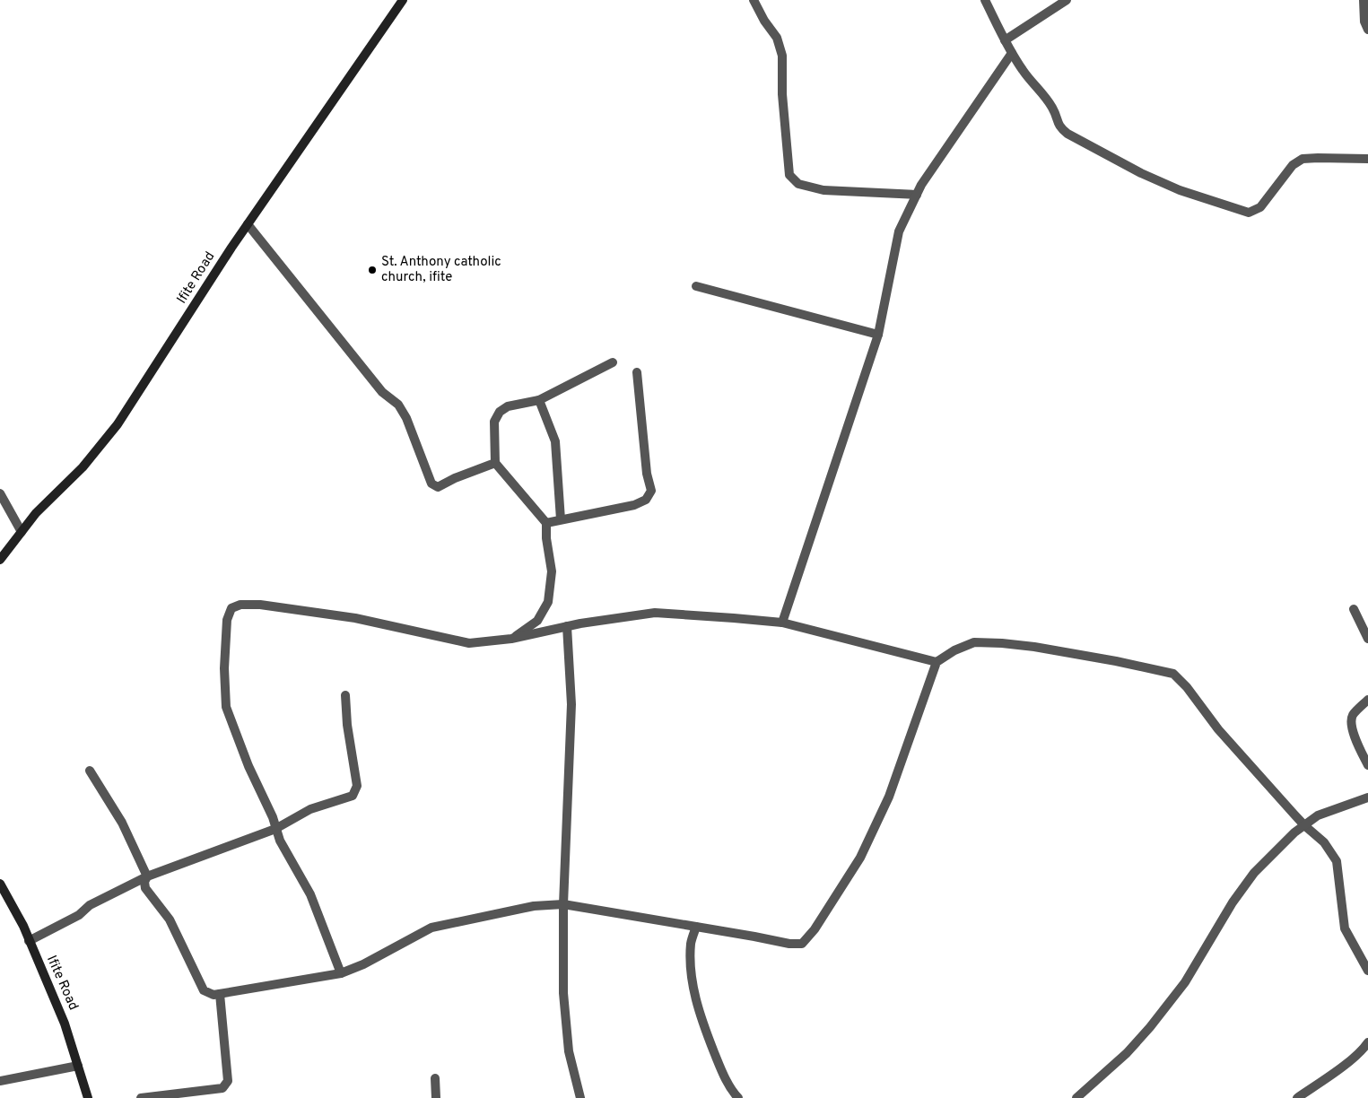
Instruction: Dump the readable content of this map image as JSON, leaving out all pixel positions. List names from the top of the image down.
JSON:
{
  "streets": {
    "street": ["Ifite Road"]
  },
  "places": ["St. Anthony catholic church, ifite"]
}
